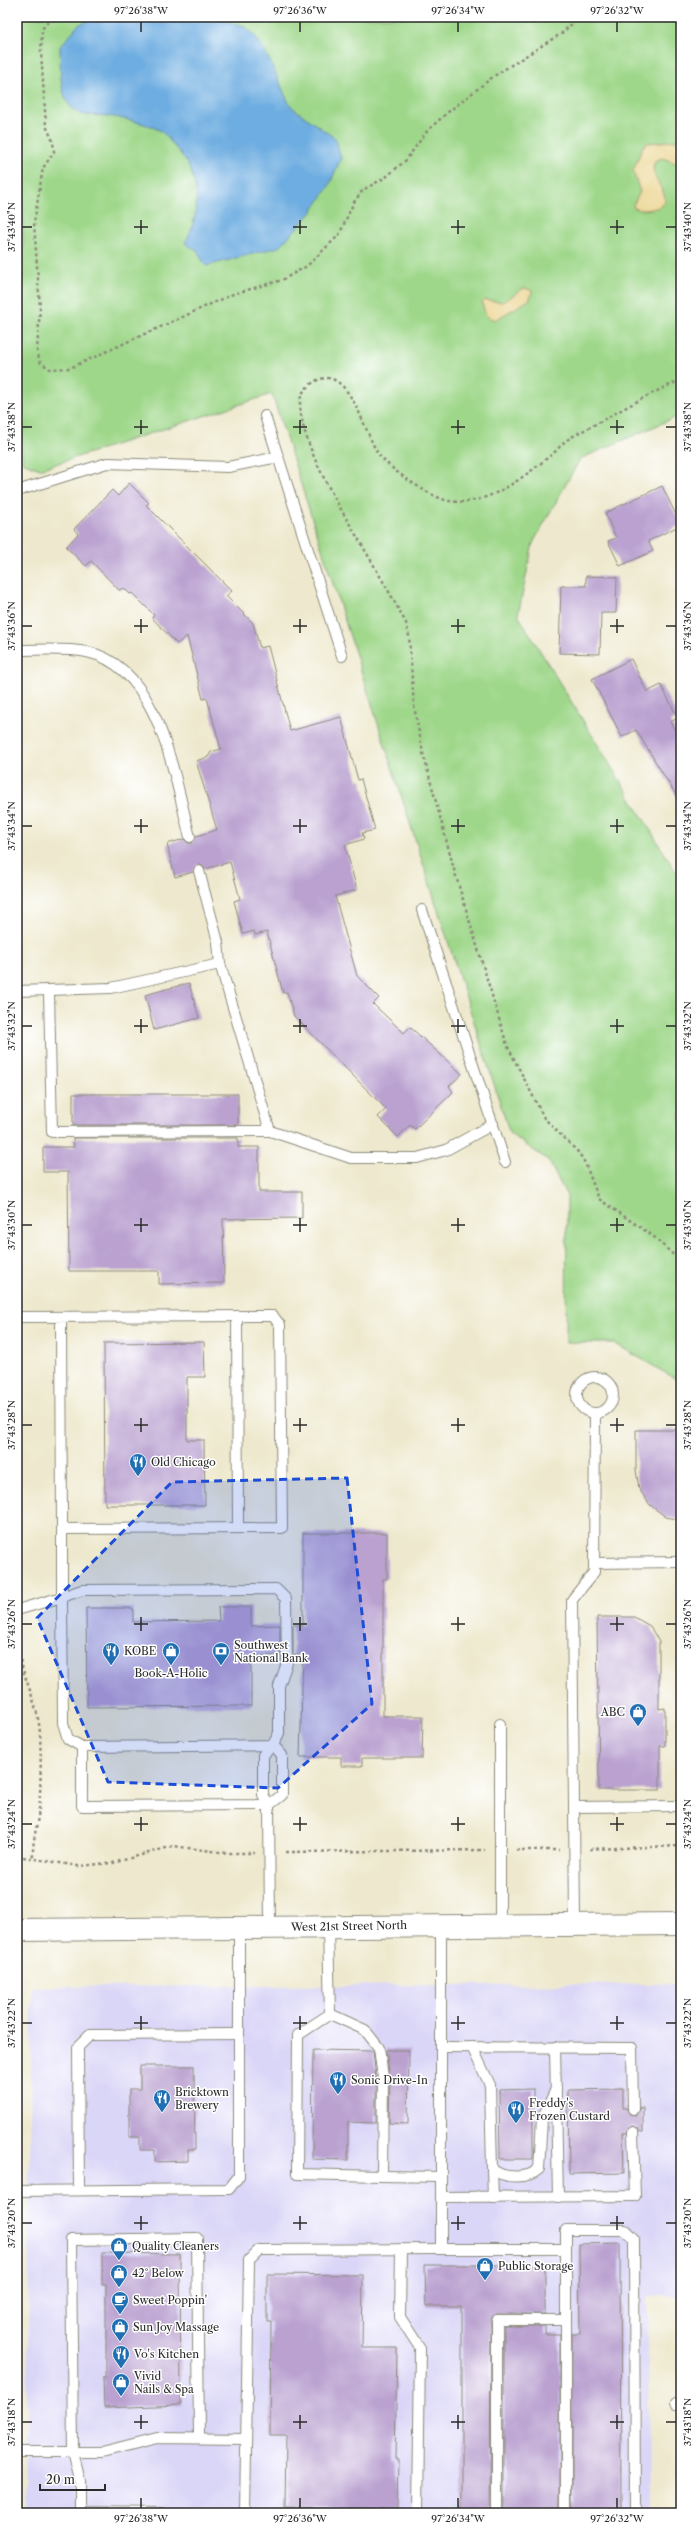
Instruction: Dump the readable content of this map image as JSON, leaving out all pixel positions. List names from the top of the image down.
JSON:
{
  "streets": {
    "main road": ["West 21st Street North"]
  },
  "places": {
    "restaurant": [
      "Old Chicago",
      "KOBE",
      "Sonic Drive-In",
      "Bricktown Brewery",
      "Freddy's Frozen Custard",
      "Vo's Kitchen"
    ],
    "shop": [
      "Book-A-Holic",
      "ABC",
      "Quality Cleaners",
      "Public Storage",
      "42° Below",
      "Sun Joy Massage",
      "Vivid Nails & Spa"
    ],
    "bank": ["Southwest National Bank"],
    "cafe": ["Sweet Poppin'"]
  },
  "scale_bar": "20 m",
  "coordinates": [
    "97°26'38\"W",
    "97°26'36\"W",
    "97°26'34\"W",
    "97°26'32\"W",
    "37°43'40\"N",
    "37°43'38\"N",
    "37°43'36\"N",
    "37°43'34\"N",
    "37°43'32\"N",
    "37°43'30\"N",
    "37°43'28\"N",
    "37°43'26\"N",
    "37°43'24\"N",
    "37°43'22\"N",
    "37°43'20\"N",
    "37°43'18\"N"
  ]
}
